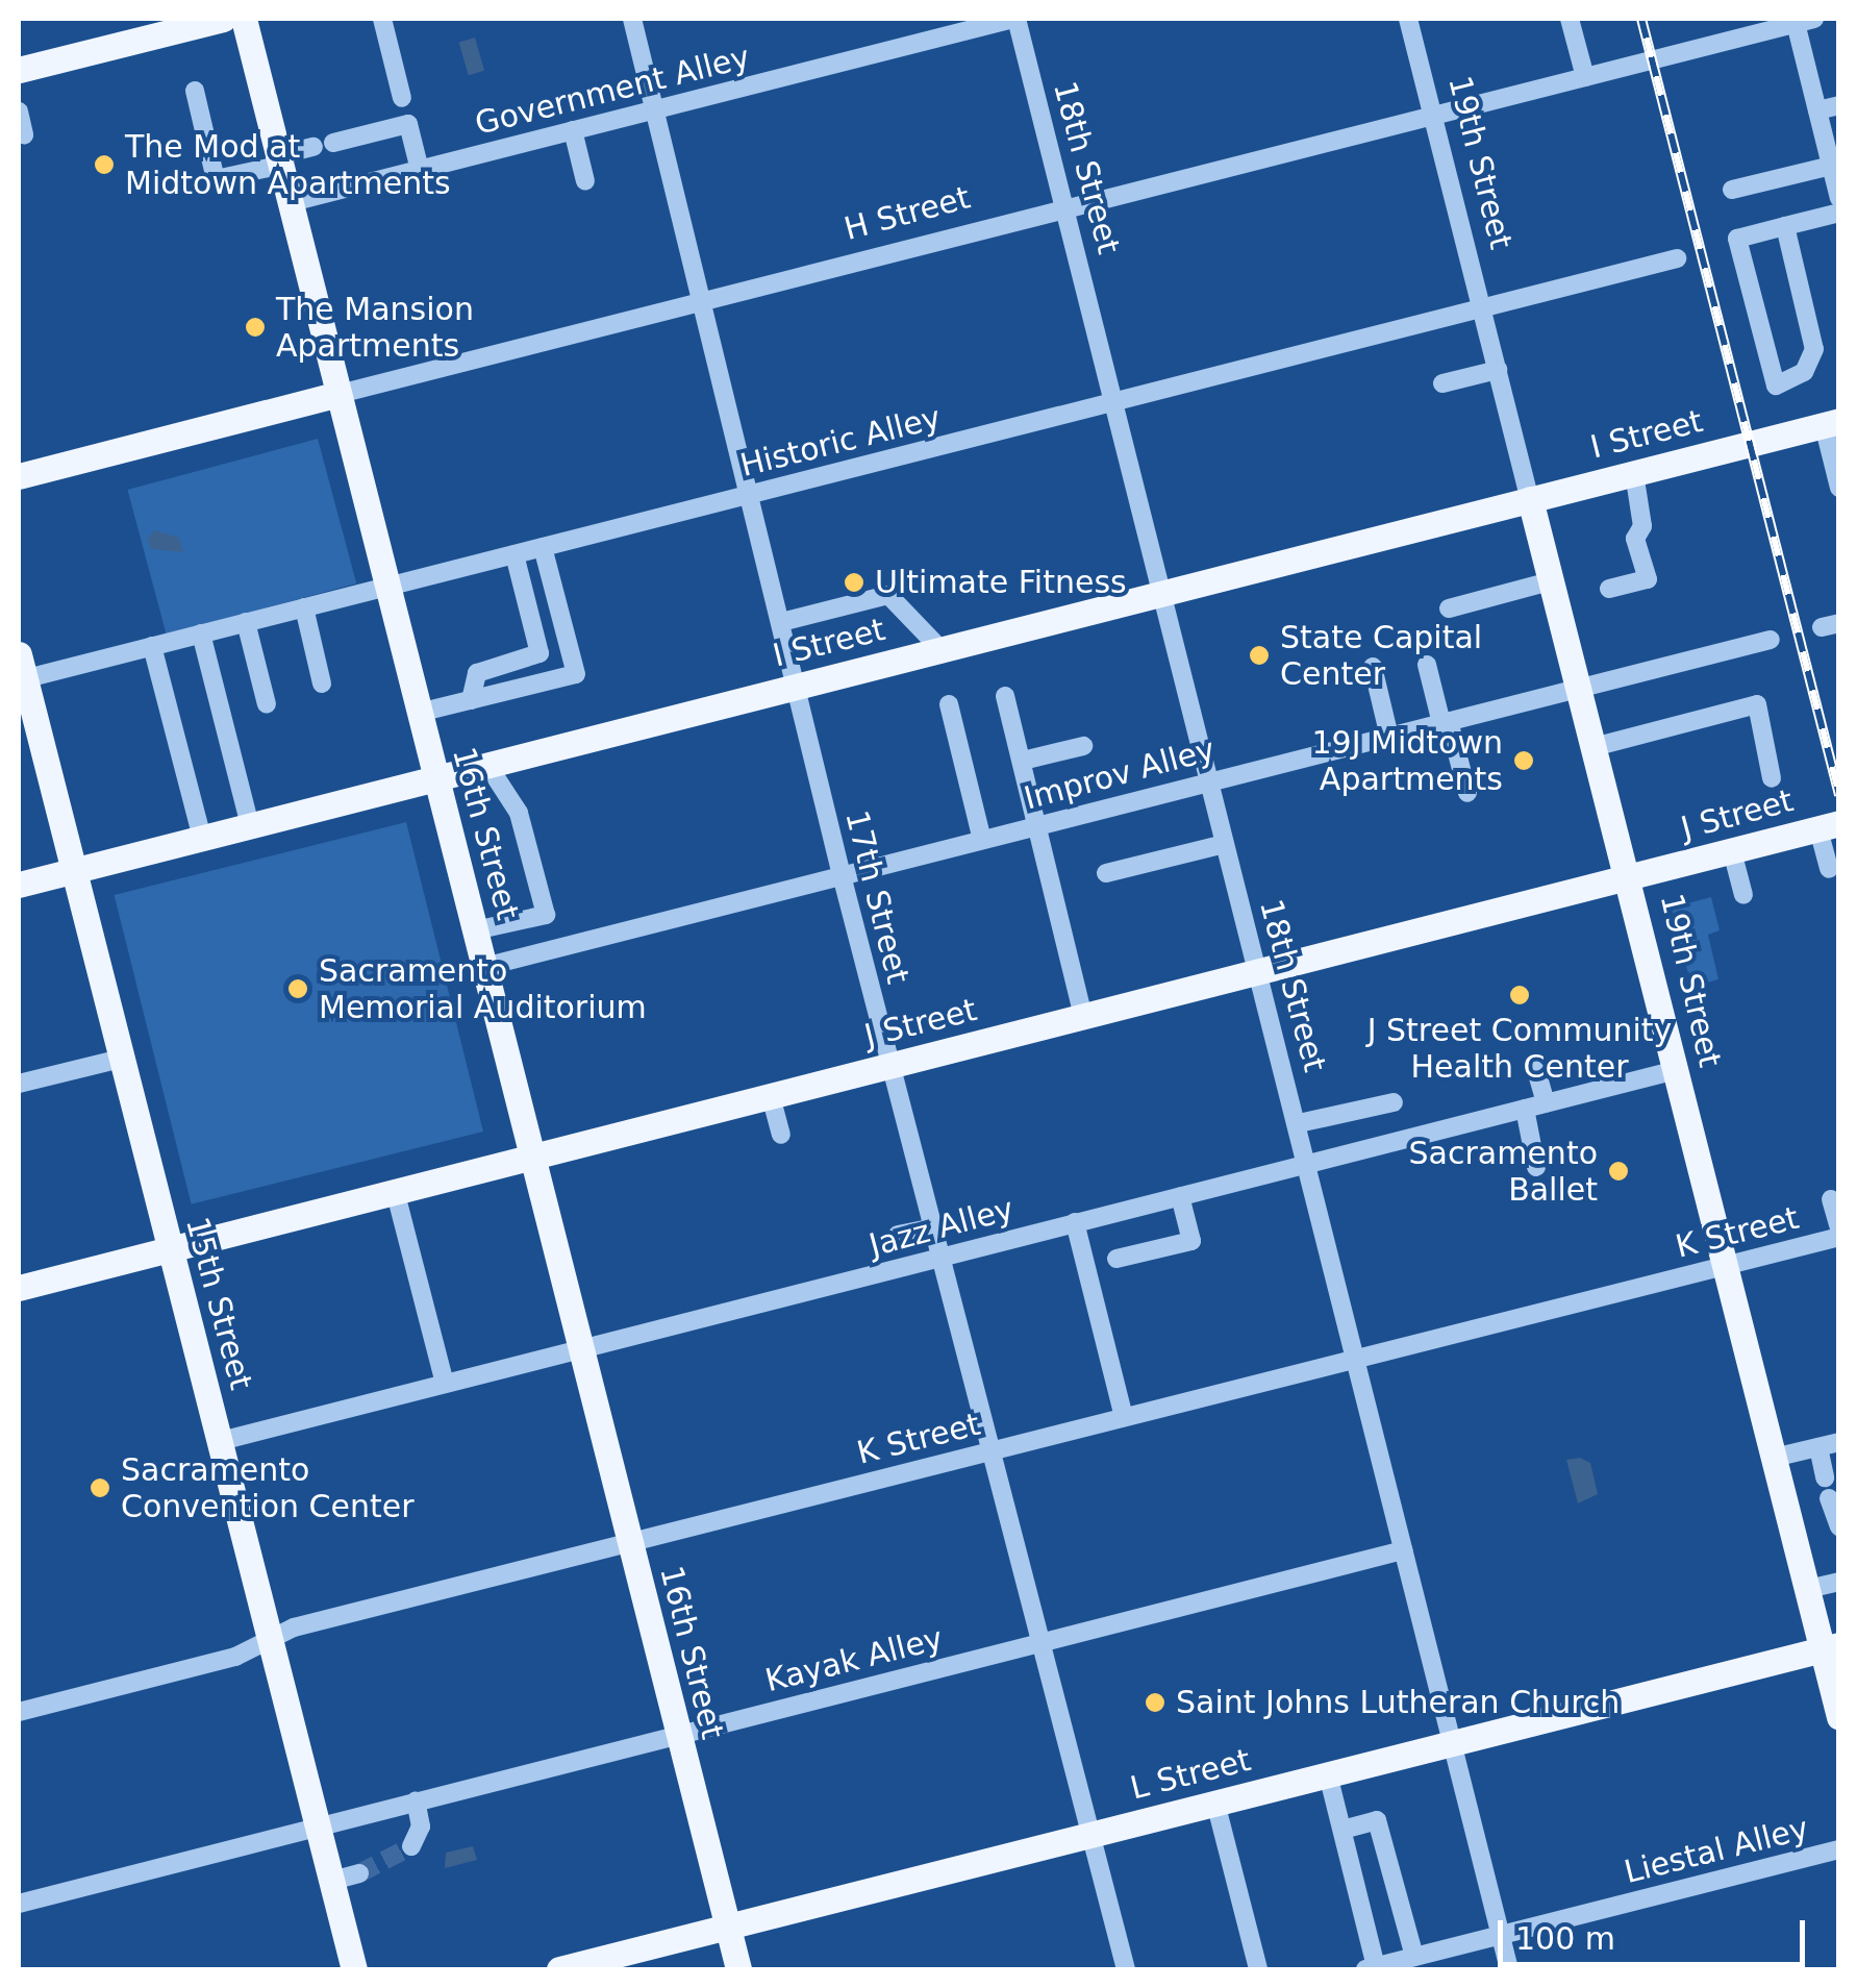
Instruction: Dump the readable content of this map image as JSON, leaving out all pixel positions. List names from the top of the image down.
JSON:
{
  "streets": {
    "main road": [
      "19th Street",
      "H Street",
      "I Street",
      "J Street",
      "16th Street",
      "15th Street",
      "L Street"
    ],
    "street": [
      "Government Alley",
      "18th Street",
      "Historic Alley",
      "Improv Alley",
      "17th Street",
      "Jazz Alley",
      "K Street",
      "Kayak Alley",
      "Liestal Alley"
    ]
  },
  "crossings": [
    ["Government Alley", "18th Street"],
    ["Government Alley", "16th Street"],
    ["Government Alley", "17th Street"],
    ["19th Street", "H Street"],
    ["19th Street", "I Street"],
    ["19th Street", "Historic Alley"],
    ["19th Street", "Improv Alley"],
    ["19th Street", "J Street"],
    ["19th Street", "Jazz Alley"],
    ["19th Street", "K Street"],
    ["19th Street", "L Street"],
    ["18th Street", "H Street"],
    ["18th Street", "I Street"],
    ["18th Street", "Historic Alley"],
    ["18th Street", "Improv Alley"],
    ["18th Street", "J Street"],
    ["18th Street", "Jazz Alley"],
    ["18th Street", "K Street"],
    ["18th Street", "Kayak Alley"],
    ["18th Street", "L Street"],
    ["18th Street", "Liestal Alley"],
    ["H Street", "16th Street"],
    ["H Street", "17th Street"],
    ["I Street", "16th Street"],
    ["I Street", "17th Street"],
    ["I Street", "15th Street"],
    ["Historic Alley", "16th Street"],
    ["Historic Alley", "17th Street"],
    ["Historic Alley", "15th Street"],
    ["Improv Alley", "16th Street"],
    ["Improv Alley", "17th Street"],
    ["J Street", "16th Street"],
    ["J Street", "17th Street"],
    ["J Street", "15th Street"],
    ["16th Street", "Jazz Alley"],
    ["16th Street", "K Street"],
    ["16th Street", "Kayak Alley"],
    ["16th Street", "L Street"],
    ["17th Street", "Jazz Alley"],
    ["17th Street", "K Street"],
    ["17th Street", "Kayak Alley"],
    ["17th Street", "L Street"],
    ["Jazz Alley", "15th Street"],
    ["K Street", "15th Street"],
    ["15th Street", "Kayak Alley"]
  ],
  "places": [
    "The Mod at Midtown Apartments",
    "The Mansion Apartments",
    "Ultimate Fitness",
    "State Capital Center",
    "19J Midtown Apartments",
    "Sacramento Memorial Auditorium",
    "J Street Community Health Center",
    "Sacramento Ballet",
    "Sacramento Convention Center",
    "Saint Johns Lutheran Church"
  ],
  "scale_bar": "100 m"
}
